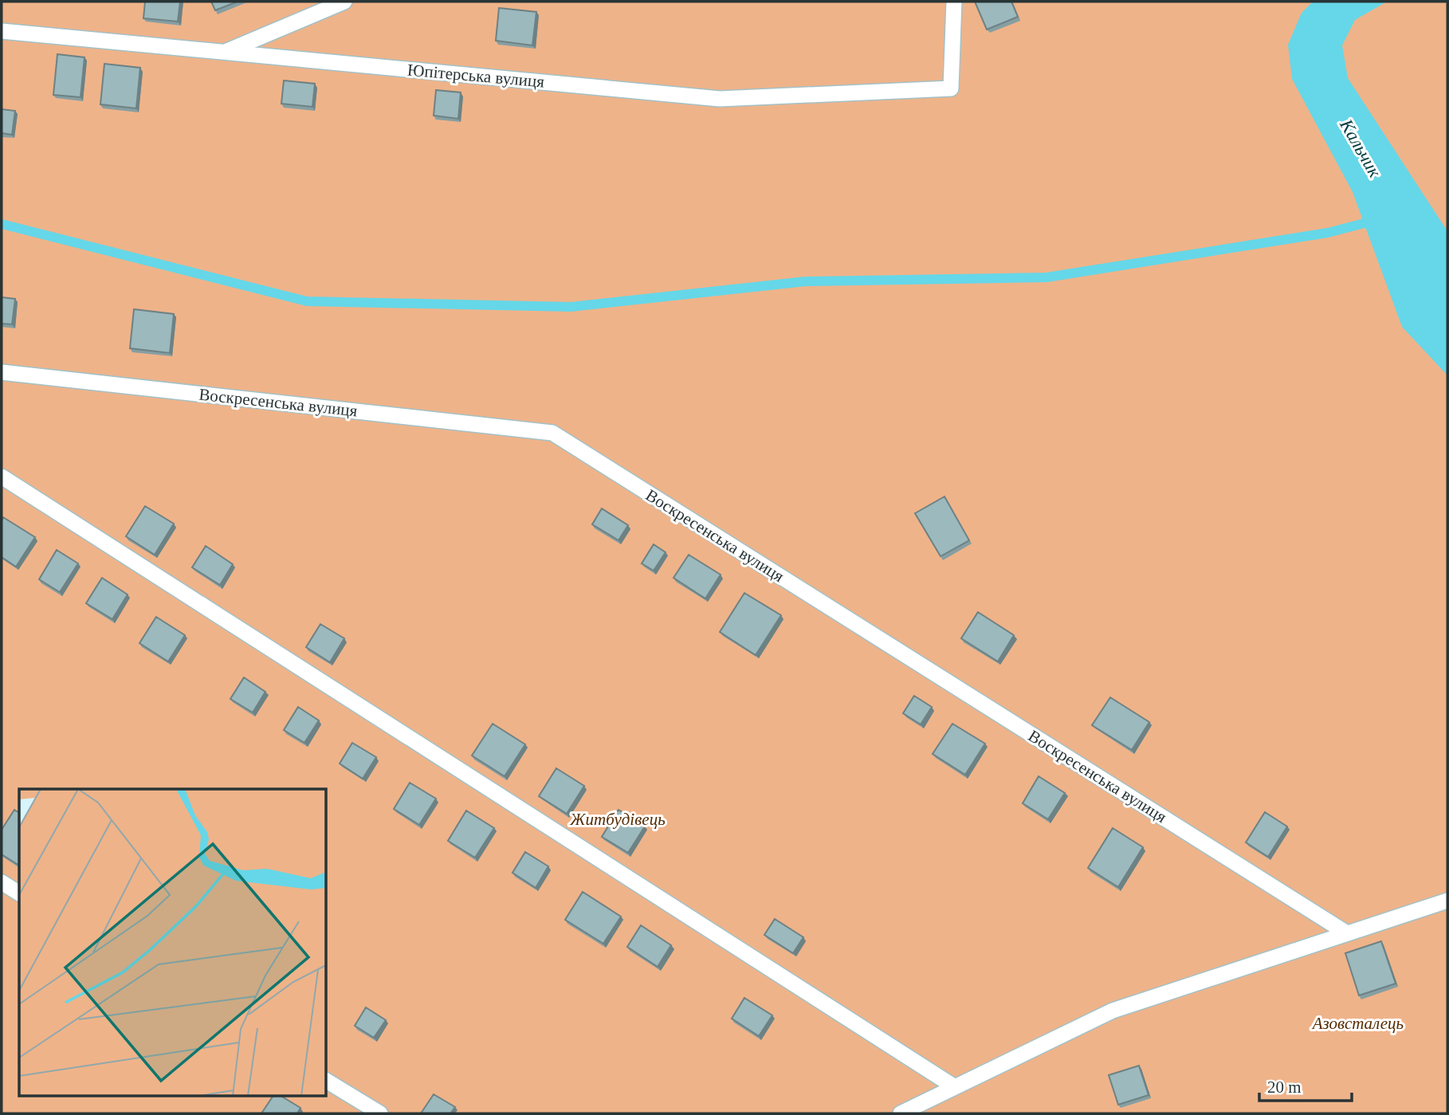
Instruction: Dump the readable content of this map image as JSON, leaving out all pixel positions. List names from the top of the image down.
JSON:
{
  "streets": {
    "lane": ["Юпітерська вулиця", "Воскресенська вулиця"]
  },
  "water": ["Кальчик"],
  "parks": ["Житбудівець", "Азовсталець"],
  "scale_bar": "20 m"
}
